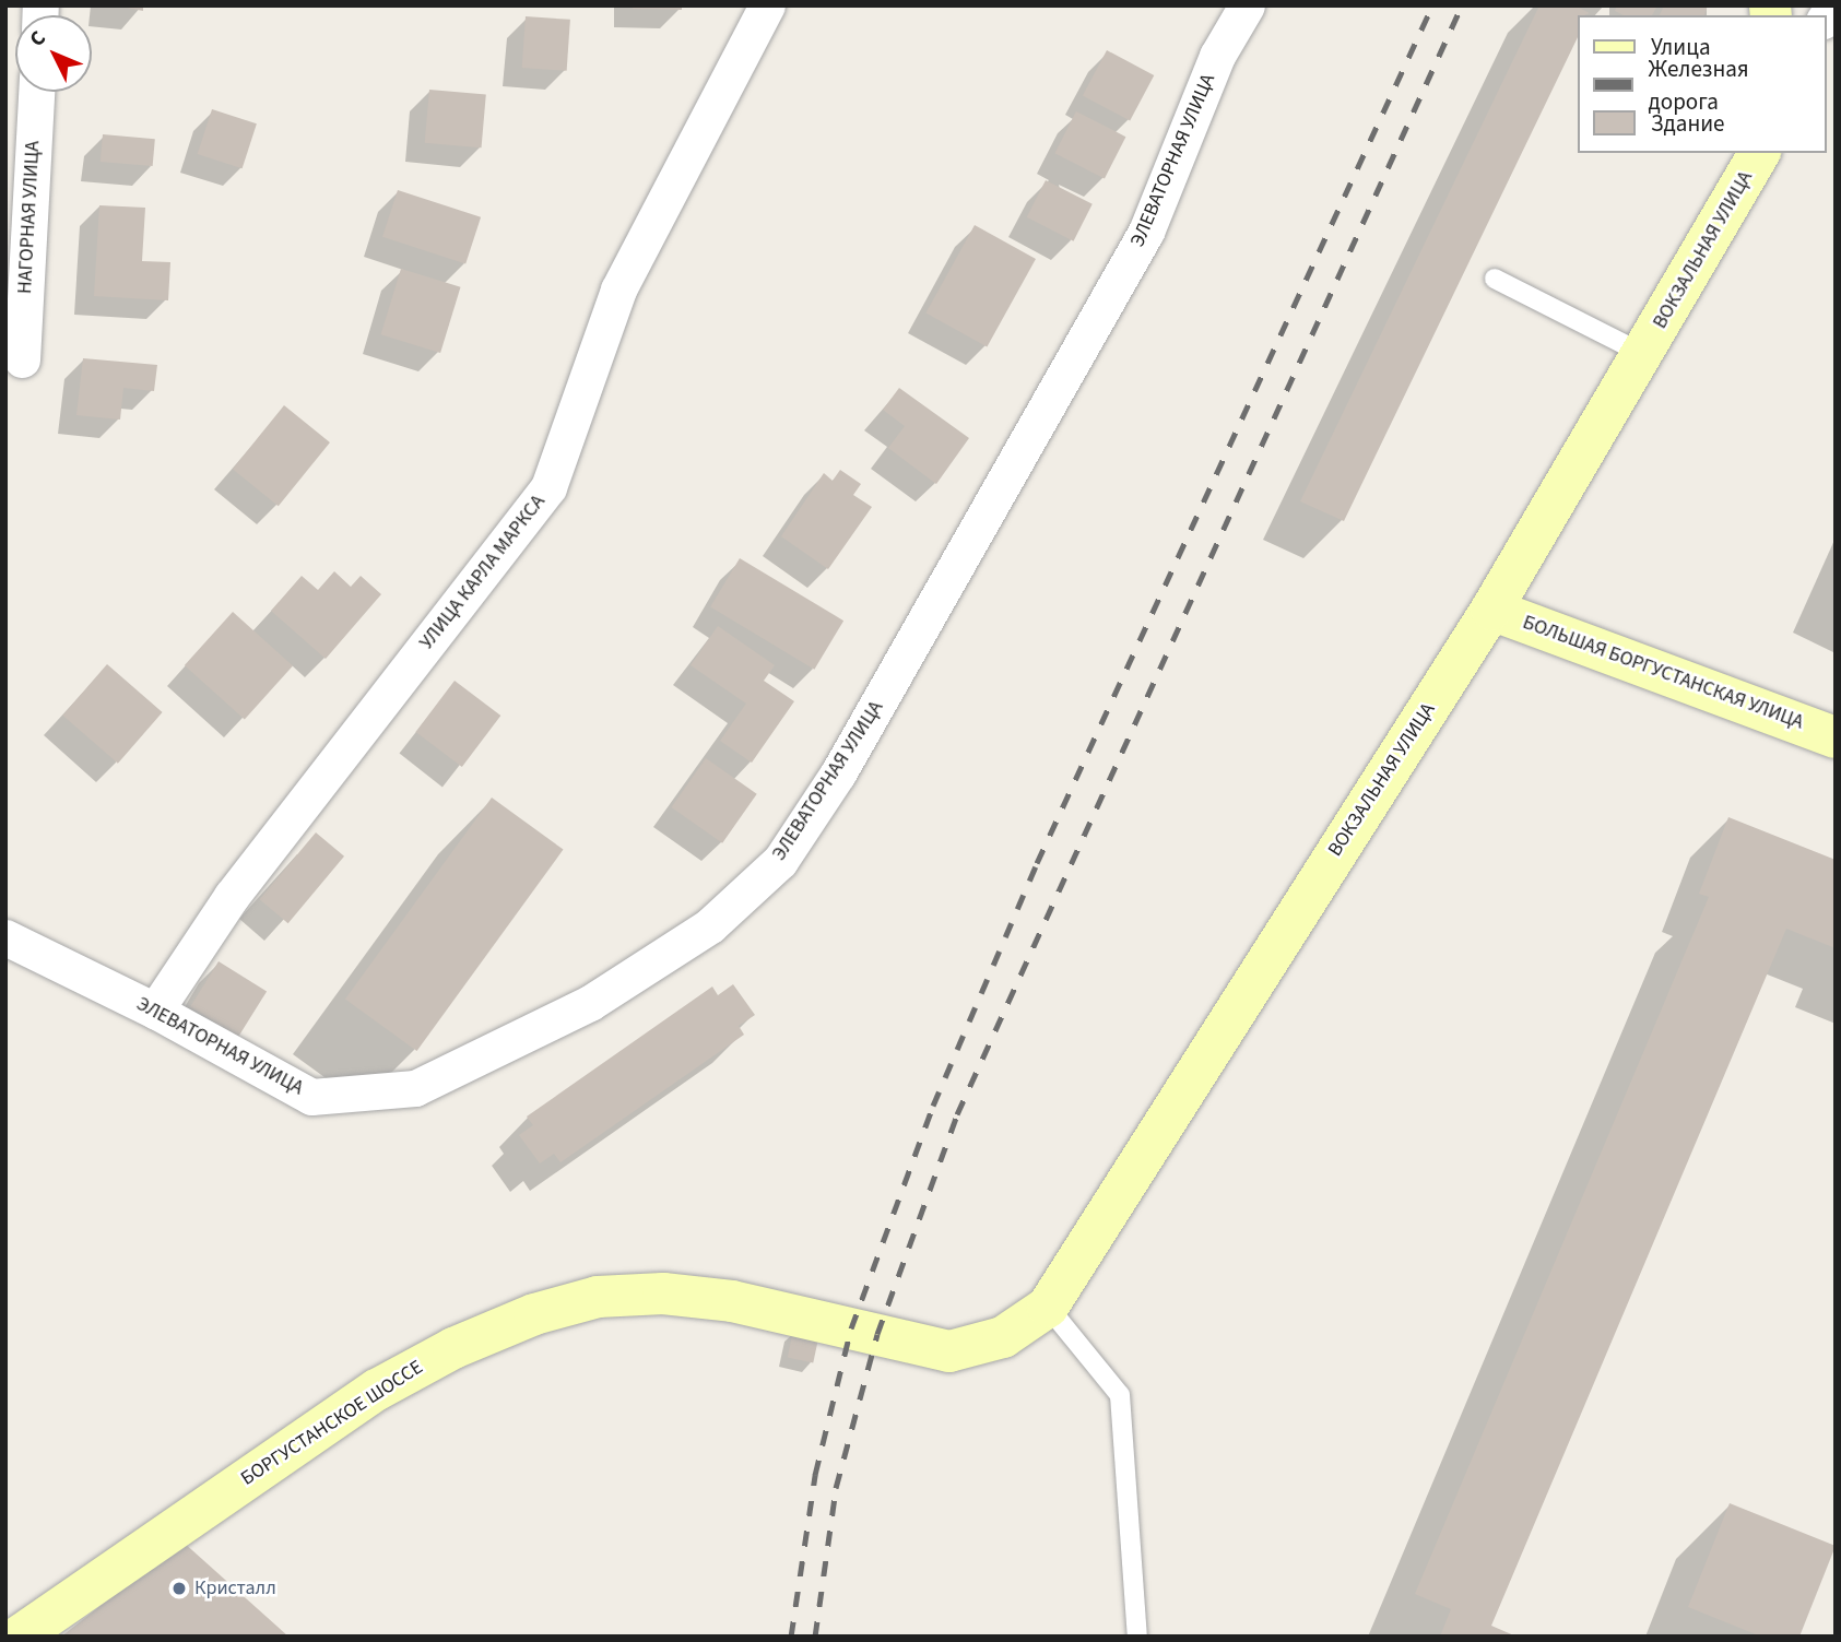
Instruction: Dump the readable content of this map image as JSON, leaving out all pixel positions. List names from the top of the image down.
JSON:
{
  "streets": {
    "street": [
      "ЭЛЕВАТОРНАЯ УЛИЦА",
      "НАГОРНАЯ УЛИЦА",
      "ВОКЗАЛЬНАЯ УЛИЦА",
      "УЛИЦА КАРЛА МАРКСА",
      "БОЛЬШАЯ БОРГУСТАНСКАЯ УЛИЦА",
      "БОРГУСТАНСКОЕ ШОССЕ"
    ]
  },
  "crossings": [
    ["ЭЛЕВАТОРНАЯ УЛИЦА", "УЛИЦА КАРЛА МАРКСА"],
    ["ВОКЗАЛЬНАЯ УЛИЦА", "БОЛЬШАЯ БОРГУСТАНСКАЯ УЛИЦА"],
    ["ВОКЗАЛЬНАЯ УЛИЦА", "БОРГУСТАНСКОЕ ШОССЕ"]
  ],
  "places": ["Кристалл"],
  "legend": ["Улица", "Железная дорога", "Здание"],
  "north": "top left"
}
